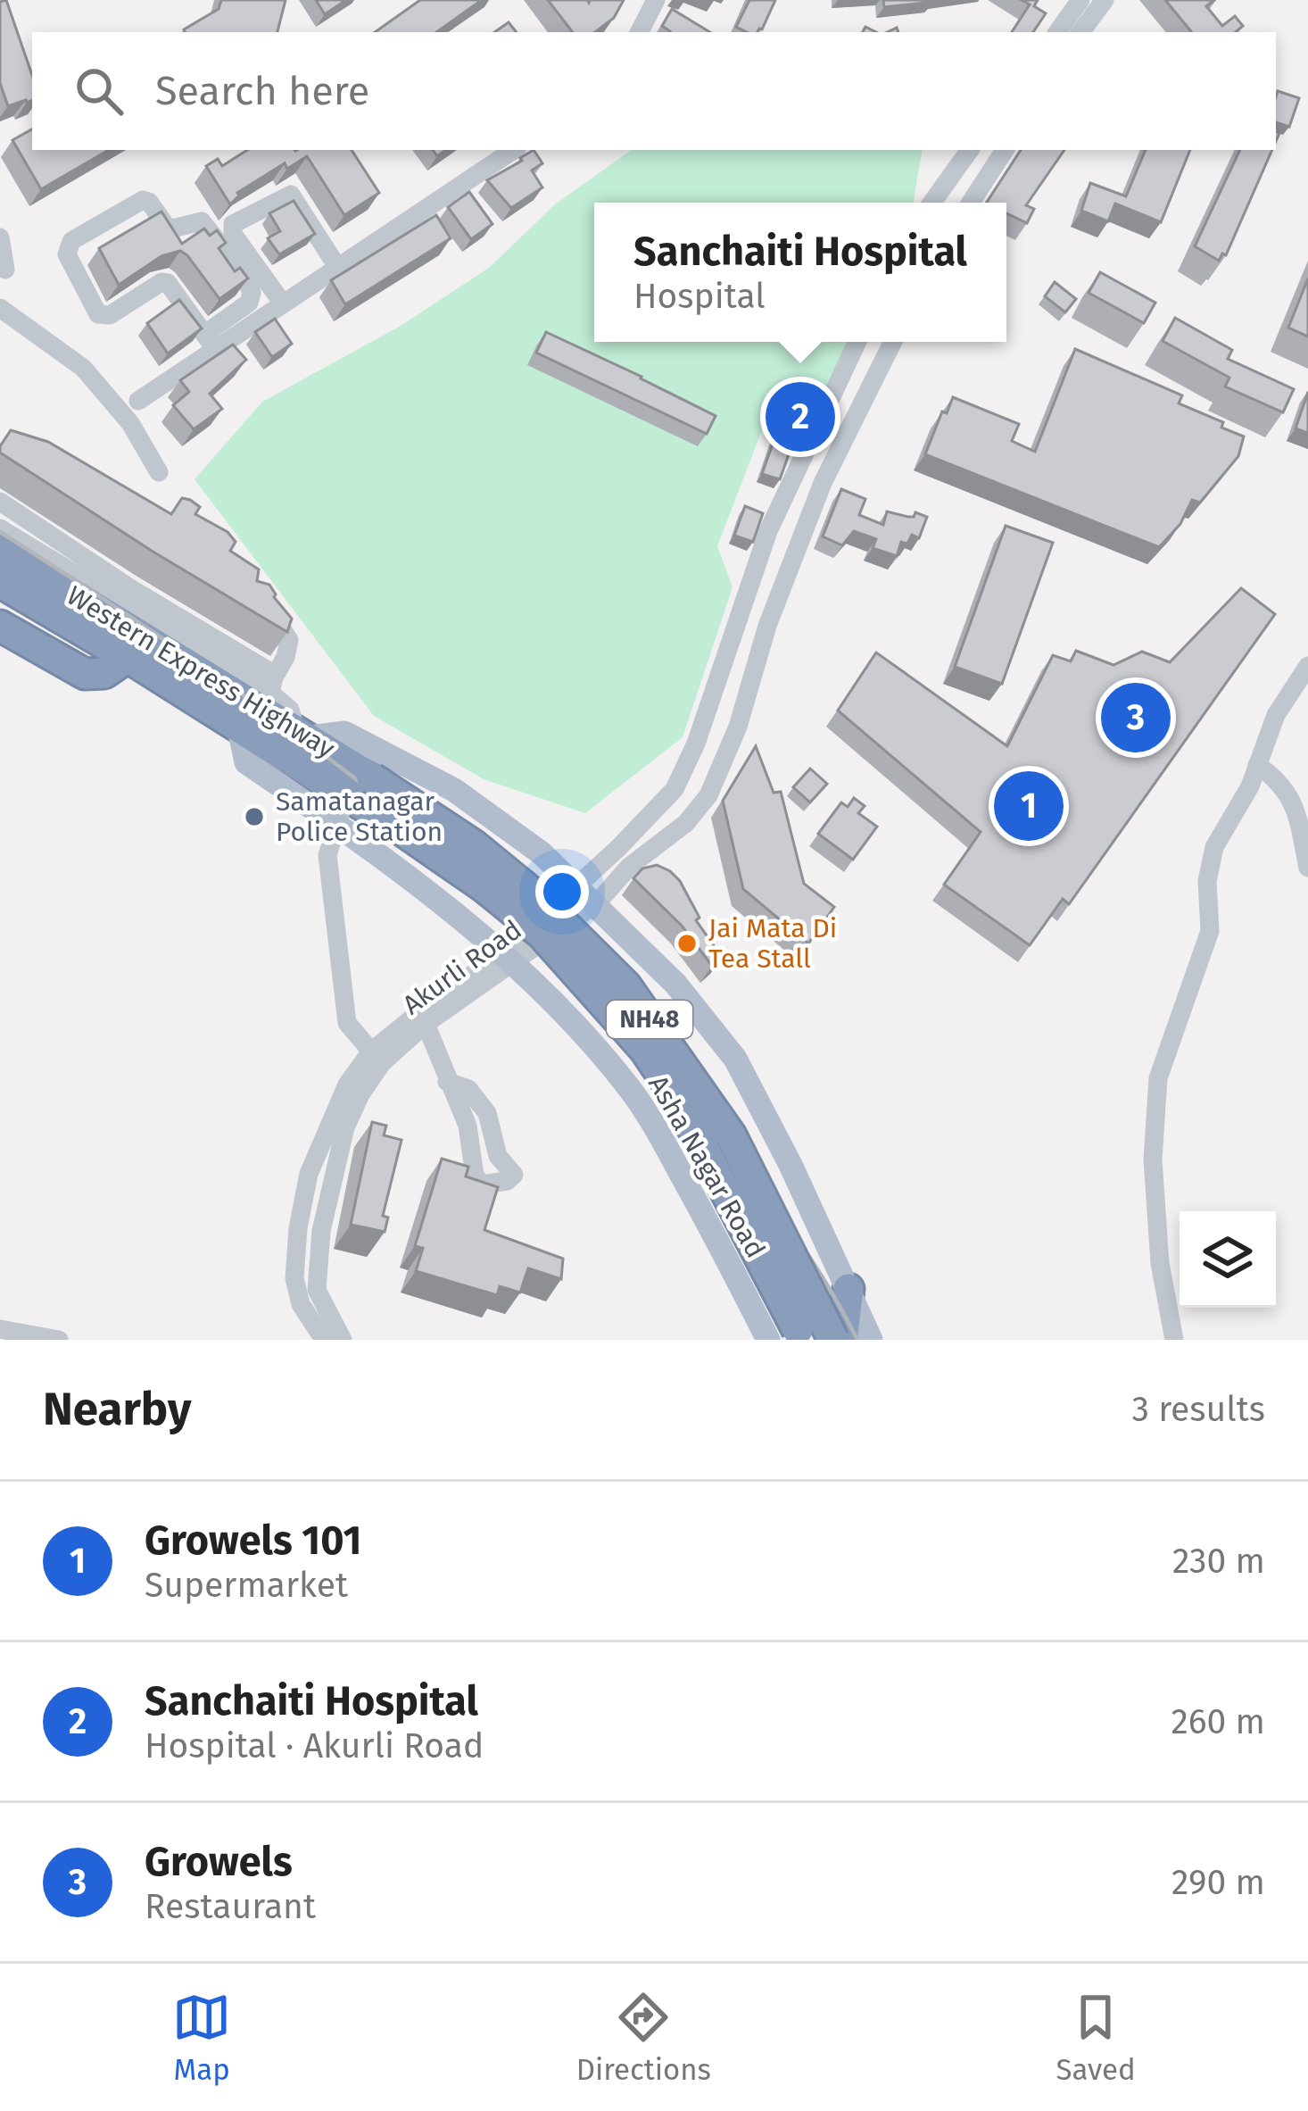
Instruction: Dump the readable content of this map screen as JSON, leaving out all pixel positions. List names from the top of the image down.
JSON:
{
  "streets": {
    "highway": ["Western Express Highway", "NH48"],
    "main road": ["Asha Nagar Road"],
    "street": ["Akurli Road"]
  },
  "crossings": [
    ["Western Express Highway", "Asha Nagar Road"],
    ["Akurli Road", "Asha Nagar Road"]
  ],
  "places": ["Samatanagar Police Station", "Jai Mata Di Tea Stall"],
  "page": {
    "search": "Search here",
    "popup": ["Sanchaiti Hospital", "Hospital"],
    "pins": ["2", "3", "1"],
    "heading": ["Nearby", "3 results"],
    "list": [
      {
        "mark": "1",
        "name": "Growels 101",
        "note": "Supermarket",
        "value": "230 m"
      },
      {
        "mark": "2",
        "name": "Sanchaiti Hospital",
        "note": "Hospital · Akurli Road",
        "value": "260 m"
      },
      {
        "mark": "3",
        "name": "Growels",
        "note": "Restaurant",
        "value": "290 m"
      }
    ],
    "nav": ["Map", "Directions", "Saved"]
  }
}
